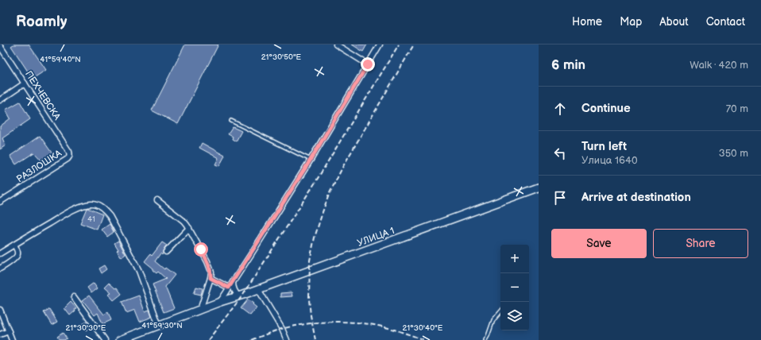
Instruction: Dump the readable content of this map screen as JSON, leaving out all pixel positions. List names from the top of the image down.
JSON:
{
  "streets": {
    "main road": ["УЛИЦА 1"],
    "street": ["ПЕХЧЕВСКА", "РАЗЛОШКА"]
  },
  "crossings": [
    ["ПЕХЧЕВСКА", "РАЗЛОШКА"]
  ],
  "house_numbers": ["41"],
  "page": {
    "header": "Roamly",
    "nav": [
      "Home",
      "Map",
      "About",
      "Contact"
    ],
    "heading": ["6 min", "Walk · 420 m"],
    "list": [
      ["Continue", "70 m"],
      ["Turn left", "Улица 1640", "350 m"],
      "Arrive at destination"
    ],
    "buttons": ["Save", "Share"],
    "map_buttons": ["+", "−"]
  },
  "coordinates": [
    "21°30'50\"E",
    "41°59'40\"N",
    "41°59'30\"N",
    "21°30'30\"E",
    "21°30'40\"E"
  ]
}
